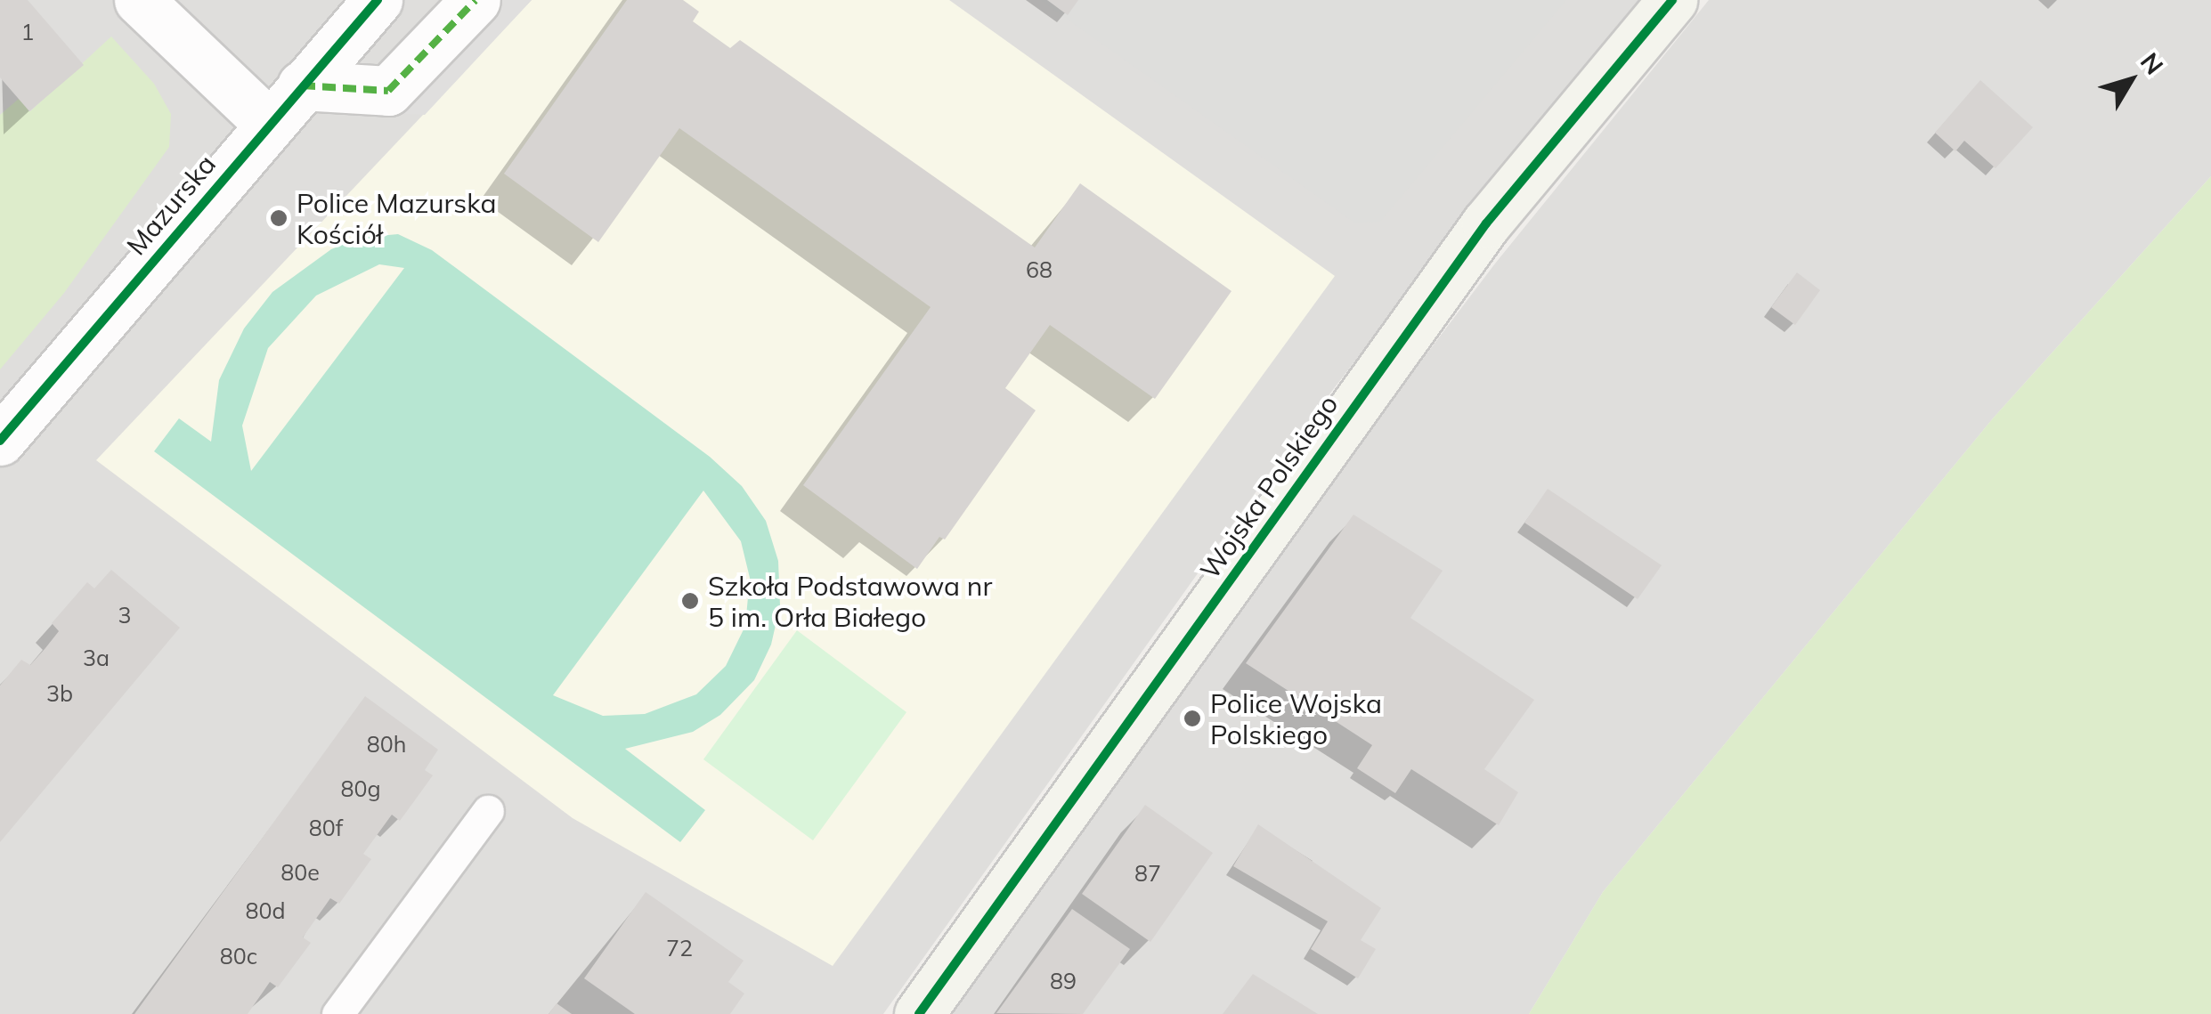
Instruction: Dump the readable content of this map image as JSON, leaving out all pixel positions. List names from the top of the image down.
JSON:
{
  "streets": {
    "street": ["Mazurska", "Wojska Polskiego"]
  },
  "places": ["Police Mazurska Kościół", "Szkoła Podstawowa nr 5 im. Orła Białego", "Police Wojska Polskiego"],
  "house_numbers": [
    "1",
    "68",
    "3",
    "3a",
    "3b",
    "80h",
    "80g",
    "80f",
    "80e",
    "87",
    "80d",
    "72",
    "80c",
    "89"
  ],
  "north": "top right"
}
